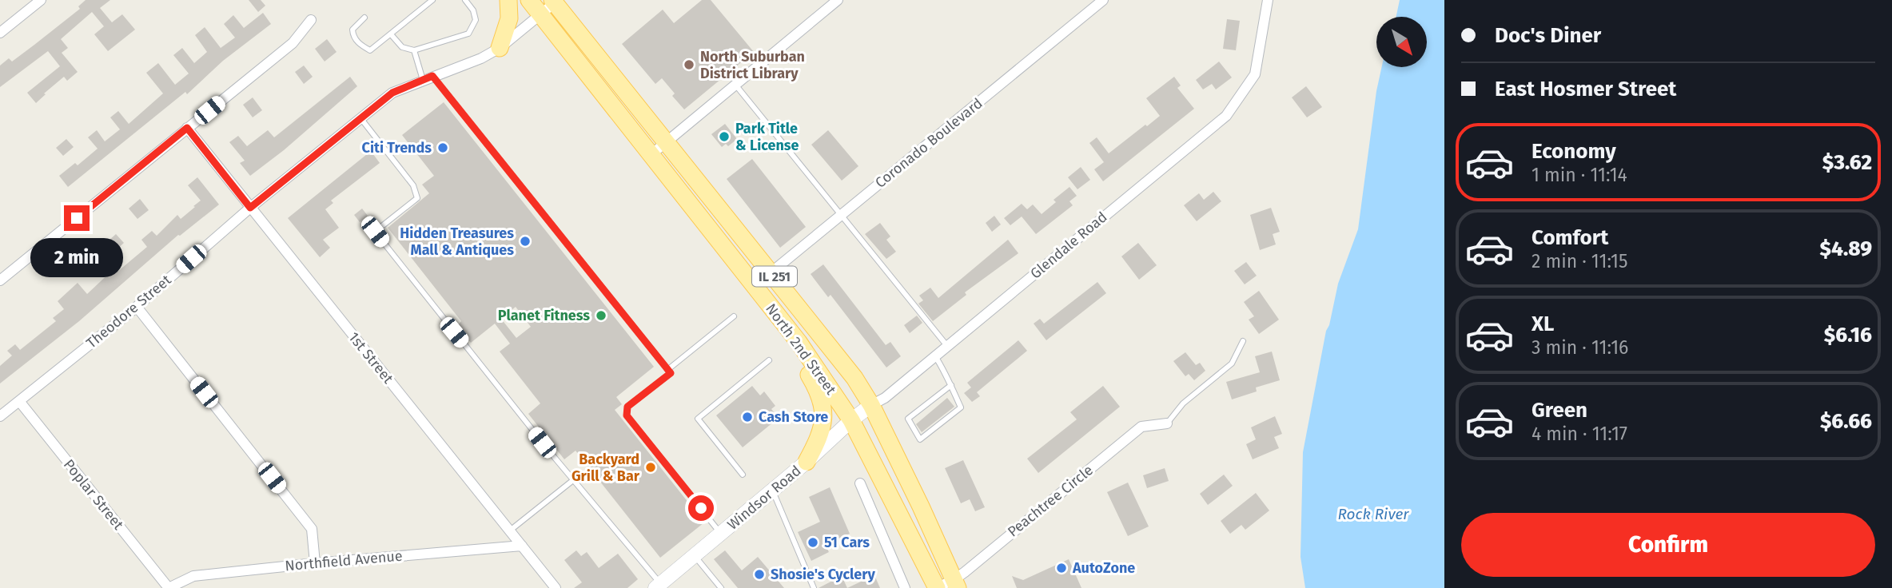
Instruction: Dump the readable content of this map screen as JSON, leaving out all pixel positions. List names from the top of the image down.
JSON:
{
  "streets": {
    "main road": ["IL 251", "North 2nd Street"],
    "street": [
      "Coronado Boulevard",
      "Glendale Road",
      "Theodore Street",
      "1st Street",
      "Poplar Street",
      "Windsor Road",
      "Peachtree Circle",
      "Northfield Avenue"
    ]
  },
  "crossings": [
    ["Coronado Boulevard", "North 2nd Street"],
    ["Glendale Road", "North 2nd Street"],
    ["Glendale Road", "Windsor Road"],
    ["Theodore Street", "North 2nd Street"],
    ["Theodore Street", "1st Street"],
    ["Theodore Street", "Poplar Street"],
    ["North 2nd Street", "Windsor Road"],
    ["North 2nd Street", "Peachtree Circle"],
    ["1st Street", "Northfield Avenue"],
    ["Poplar Street", "Northfield Avenue"]
  ],
  "water": ["Rock River"],
  "places": [
    "North Suburban District Library",
    "Park Title & License",
    "Citi Trends",
    "Hidden Treasures Mall & Antiques",
    "Planet Fitness",
    "Cash Store",
    "Backyard Grill & Bar",
    "51 Cars",
    "AutoZone",
    "Shosie's Cyclery"
  ],
  "north": "bottom right",
  "page": {
    "banner": ["Doc's Diner", "East Hosmer Street"],
    "list": [
      {
        "name": "Economy",
        "note": "1 min · 11:14",
        "value": "$3.62"
      },
      {
        "name": "Comfort",
        "note": "2 min · 11:15",
        "value": "$4.89"
      },
      {
        "name": "XL",
        "note": "3 min · 11:16",
        "value": "$6.16"
      },
      {
        "name": "Green",
        "note": "4 min · 11:17",
        "value": "$6.66"
      }
    ],
    "bubble": "2 min",
    "buttons": "Confirm"
  }
}
